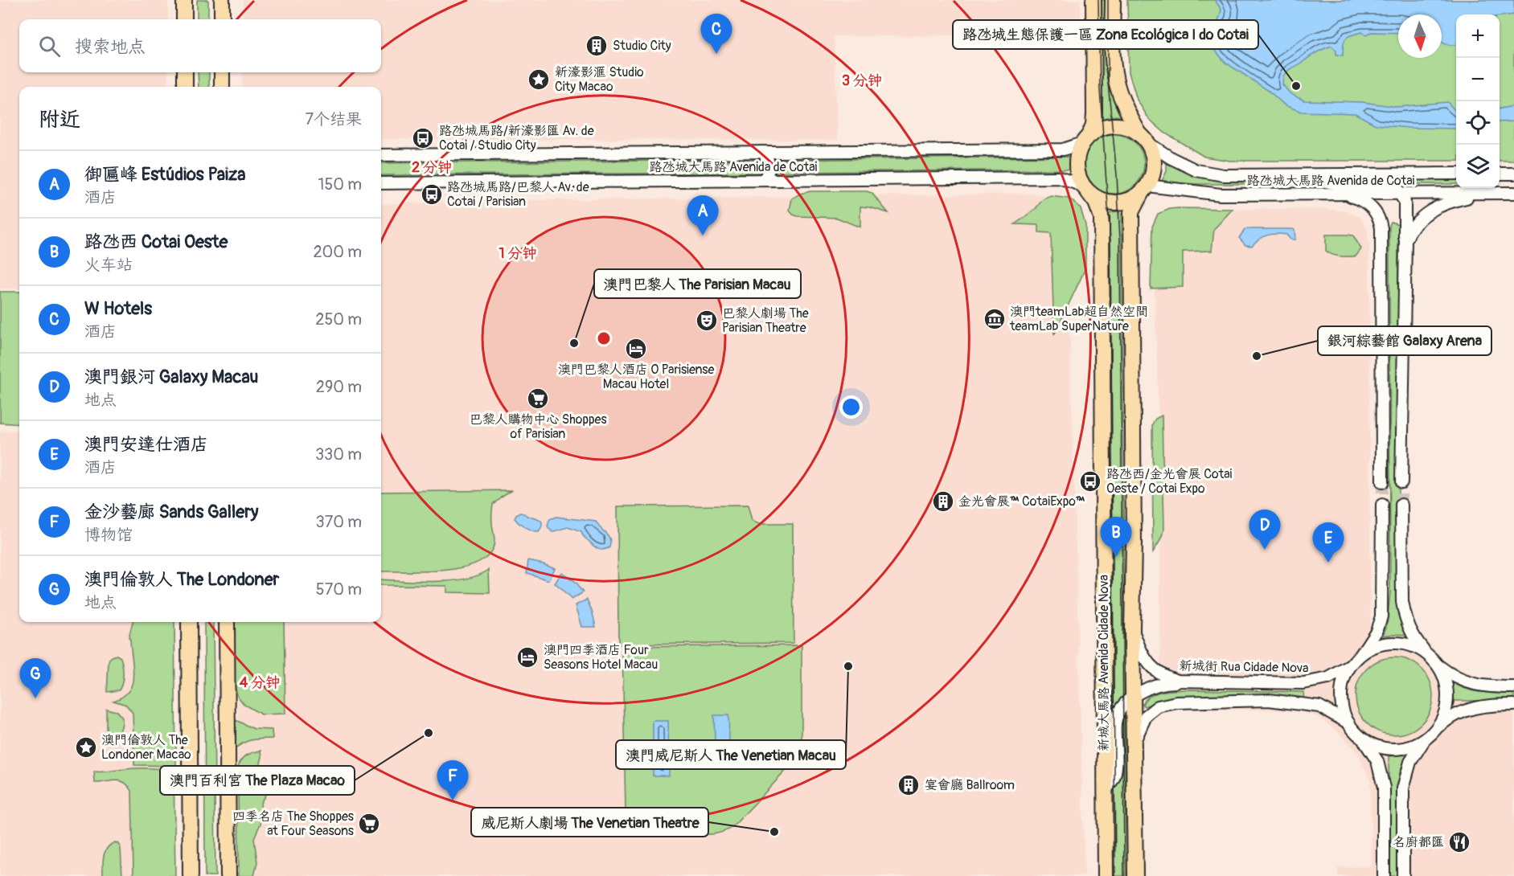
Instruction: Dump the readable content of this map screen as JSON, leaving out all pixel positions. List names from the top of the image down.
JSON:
{
  "streets": {
    "main road": ["新城大馬路 Avenida Cidade Nova"],
    "street": ["路氹城大馬路 Avenida de Cotai", "新城街 Rua Cidade Nova"]
  },
  "crossings": [
    ["路氹城大馬路 Avenida de Cotai", "新城大馬路 Avenida Cidade Nova"]
  ],
  "places": {
    "building": ["Studio City", "金光會展™ CotaiExpo™", "宴會廳 Ballroom"],
    "place": ["新濠影滙 Studio City Macao", "澳門倫敦人 The Londoner Macao"],
    "other": [
      "路氹城生態保護一區 Zona Ecológica I do Cotai",
      "澳門巴黎人 The Parisian Macau",
      "銀河綜藝館 Galaxy Arena",
      "澳門威尼斯人 The Venetian Macau",
      "澳門百利宮 The Plaza Macao",
      "威尼斯人劇場 The Venetian Theatre"
    ],
    "bus stop": ["路氹城馬路/新濠影匯 Av. de Cotai / Studio City", "路氹城馬路/巴黎人 Av. de Cotai / Parisian", "路氹西/金光會展 Cotai Oeste / Cotai Expo"],
    "museum": ["澳門teamLab超自然空間 teamLab SuperNature"],
    "theatre": ["巴黎人劇場 The Parisian Theatre"],
    "hotel": ["澳門巴黎人酒店 O Parisiense Macau Hotel", "澳門四季酒店 Four Seasons Hotel Macau"],
    "supermarket": ["巴黎人購物中心 Shoppes of Parisian", "四季名店 The Shoppes at Four Seasons"],
    "restaurant": ["名廚都匯"]
  },
  "north": "bottom",
  "page": {
    "pins": [
      "C",
      "A",
      "D",
      "B",
      "E",
      "G",
      "F"
    ],
    "map_buttons": ["+", "−"],
    "search": "搜索地点",
    "heading": ["附近", "7个结果"],
    "list": [
      {
        "mark": "A",
        "name": "御匾峰 Estúdios Paiza",
        "note": "酒店",
        "value": "150 m"
      },
      {
        "mark": "B",
        "name": "路氹西 Cotai Oeste",
        "note": "火车站",
        "value": "200 m"
      },
      {
        "mark": "C",
        "name": "W Hotels",
        "note": "酒店",
        "value": "250 m"
      },
      {
        "mark": "D",
        "name": "澳門銀河 Galaxy Macau",
        "note": "地点",
        "value": "290 m"
      },
      {
        "mark": "E",
        "name": "澳門安達仕酒店",
        "note": "酒店",
        "value": "330 m"
      },
      {
        "mark": "F",
        "name": "金沙藝廊 Sands Gallery",
        "note": "博物馆",
        "value": "370 m"
      },
      {
        "mark": "G",
        "name": "澳門倫敦人 The Londoner",
        "note": "地点",
        "value": "570 m"
      }
    ]
  },
  "rings": [
    "3 分钟",
    "2 分钟",
    "1 分钟",
    "4 分钟"
  ]
}
